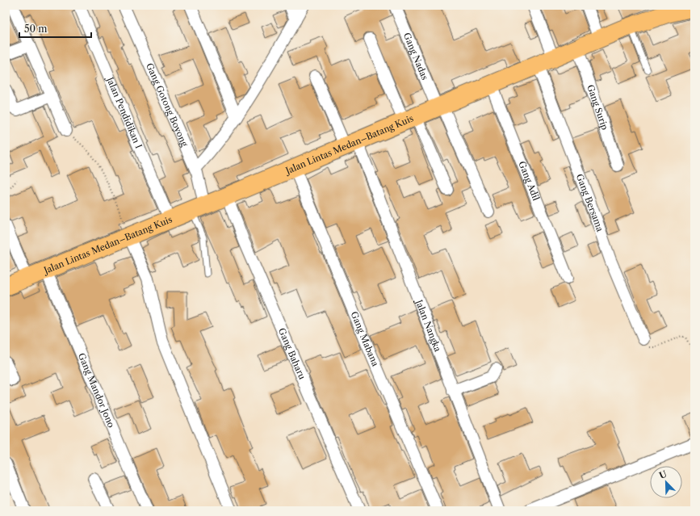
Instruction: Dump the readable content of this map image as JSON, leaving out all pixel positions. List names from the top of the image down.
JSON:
{
  "streets": {
    "highway": ["Jalan Lintas Medan–Batang Kuis"],
    "street": [
      "Gang Nadas",
      "Gang Gotong Boyong",
      "Gang Surip",
      "Jalan Pendidikan I",
      "Gang Adil",
      "Gang Bersama",
      "Jalan Nangka",
      "Gang Mabana",
      "Gang Baharu",
      "Gang Mandor Jono"
    ]
  },
  "crossings": [
    ["Gang Nadas", "Jalan Lintas Medan–Batang Kuis"],
    ["Gang Gotong Boyong", "Jalan Pendidikan I"],
    ["Gang Gotong Boyong", "Jalan Lintas Medan–Batang Kuis"],
    ["Gang Surip", "Jalan Lintas Medan–Batang Kuis"],
    ["Jalan Pendidikan I", "Jalan Lintas Medan–Batang Kuis"],
    ["Jalan Lintas Medan–Batang Kuis", "Gang Adil"],
    ["Jalan Lintas Medan–Batang Kuis", "Gang Bersama"],
    ["Jalan Lintas Medan–Batang Kuis", "Jalan Nangka"],
    ["Jalan Lintas Medan–Batang Kuis", "Gang Mabana"],
    ["Jalan Lintas Medan–Batang Kuis", "Gang Baharu"],
    ["Jalan Lintas Medan–Batang Kuis", "Gang Mandor Jono"]
  ],
  "scale_bar": "50 m",
  "north": "top left"
}
